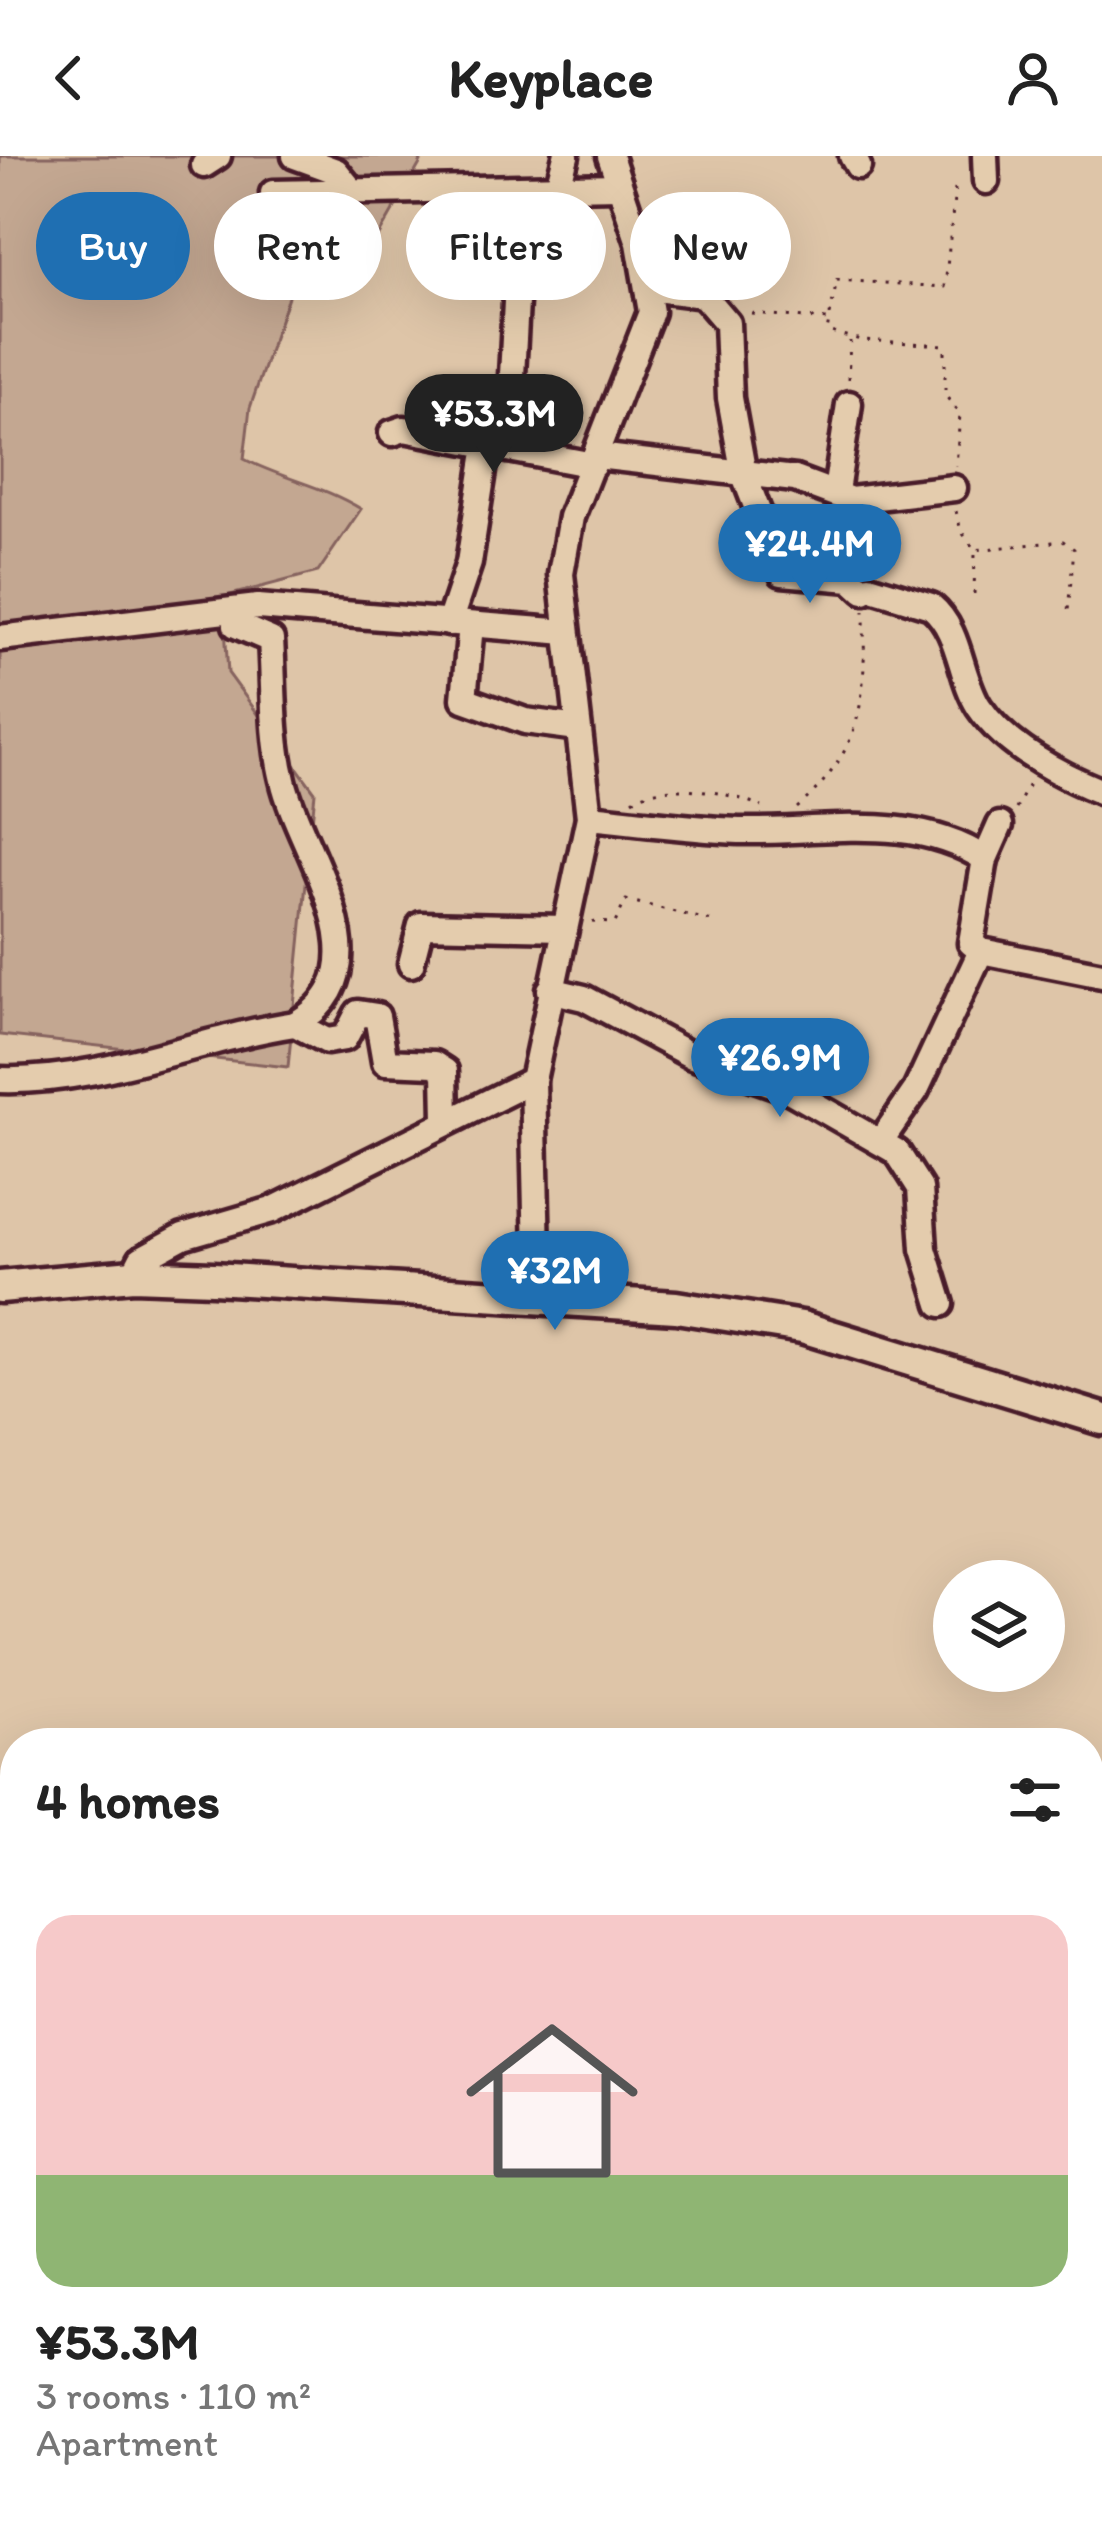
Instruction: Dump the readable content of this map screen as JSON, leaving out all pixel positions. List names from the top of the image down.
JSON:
{
  "page": {
    "header": "Keyplace",
    "chip": [
      "Buy",
      "Rent",
      "Filters",
      "New"
    ],
    "price": [
      "¥53.3M",
      "¥24.4M",
      "¥26.9M",
      "¥32M"
    ],
    "heading": "4 homes",
    "list": [
      {
        "name": "¥53.3M",
        "note": "3 rooms · 110 m² · Apartment"
      }
    ]
  }
}
